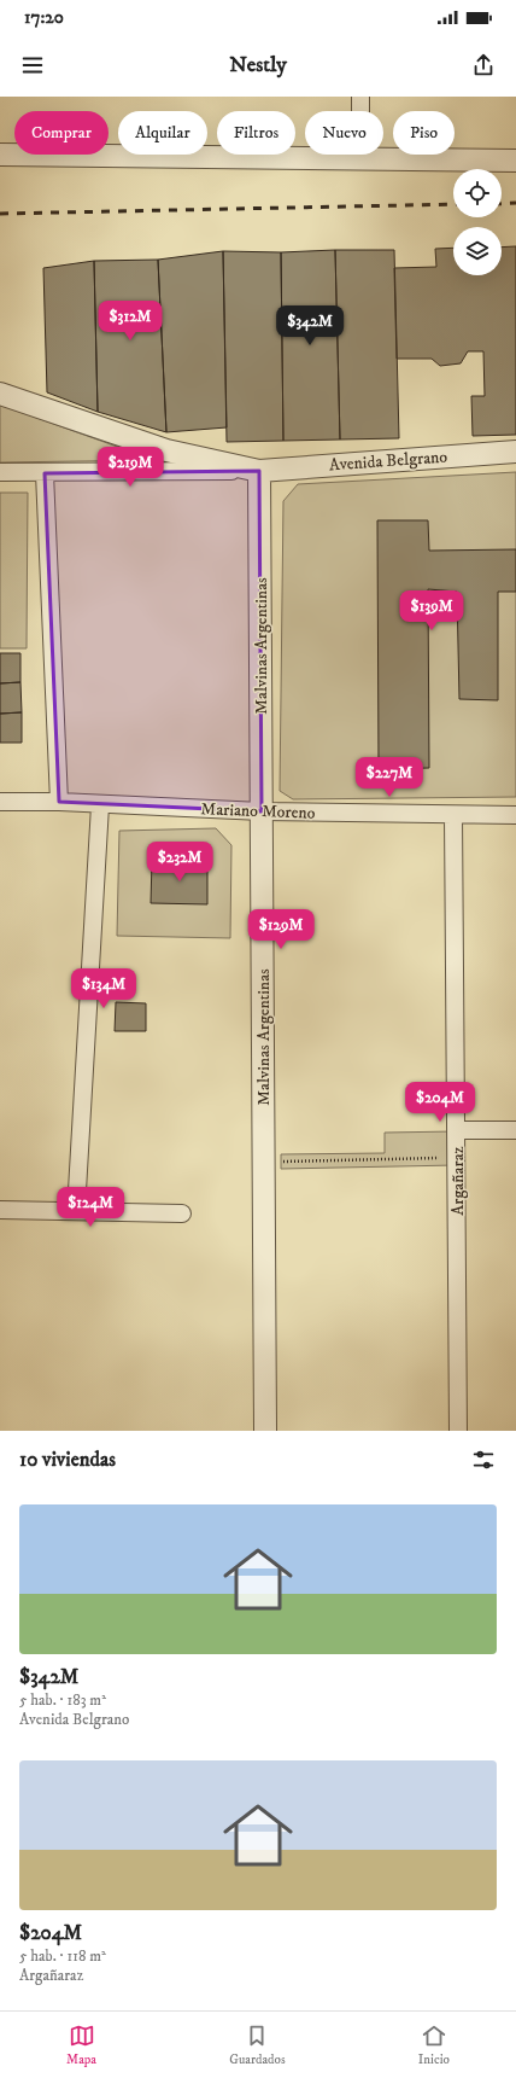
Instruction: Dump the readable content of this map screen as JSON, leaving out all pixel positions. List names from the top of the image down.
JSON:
{
  "streets": {
    "street": [
      "Avenida Belgrano",
      "Malvinas Argentinas",
      "Mariano Moreno",
      "Argañaraz"
    ]
  },
  "crossings": [
    ["Avenida Belgrano", "Malvinas Argentinas"],
    ["Malvinas Argentinas", "Mariano Moreno"],
    ["Mariano Moreno", "Argañaraz"]
  ],
  "page": {
    "status": "17:20",
    "header": "Nestly",
    "chip": [
      "Comprar",
      "Alquilar",
      "Filtros",
      "Nuevo",
      "Piso"
    ],
    "price": [
      "$312M",
      "$342M",
      "$219M",
      "$139M",
      "$227M",
      "$232M",
      "$129M",
      "$134M",
      "$204M",
      "$124M"
    ],
    "heading": "10 viviendas",
    "list": [
      {
        "name": "$342M",
        "note": "5 hab. · 183 m² · Avenida Belgrano"
      },
      {
        "name": "$204M",
        "note": "5 hab. · 118 m² · Argañaraz"
      }
    ],
    "tabs": ["Mapa", "Guardados", "Inicio"]
  }
}
